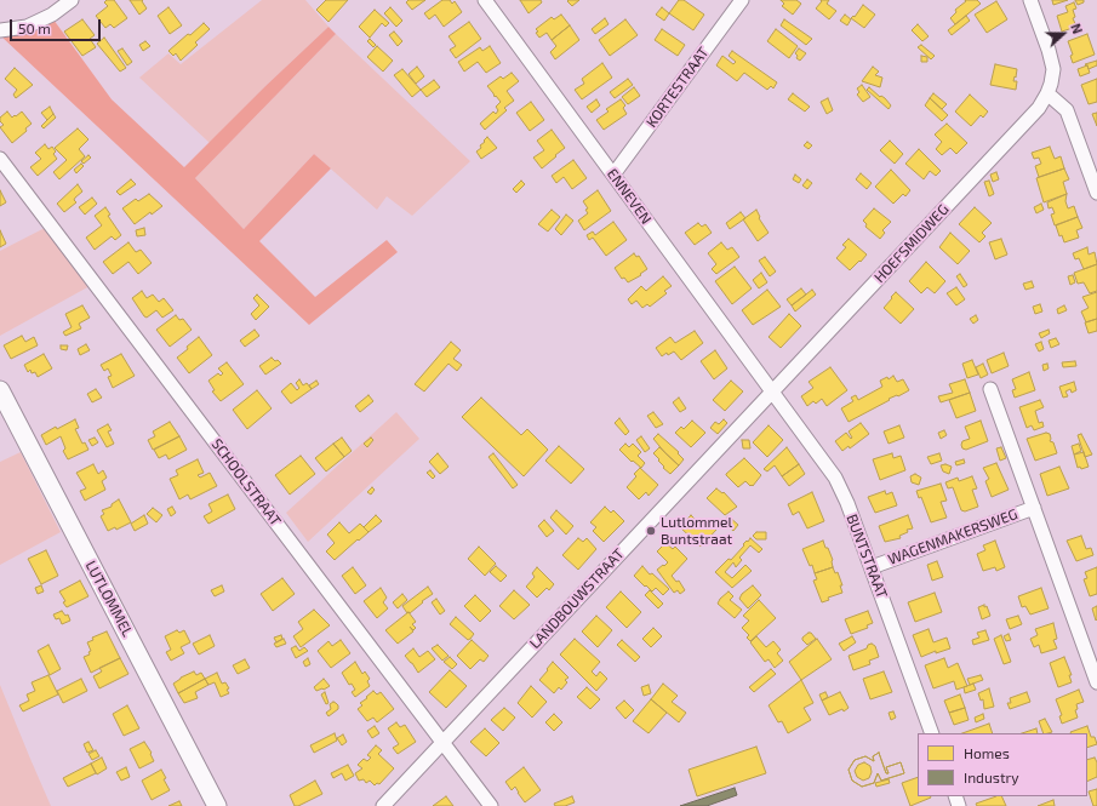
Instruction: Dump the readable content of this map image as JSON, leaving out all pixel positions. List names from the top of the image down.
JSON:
{
  "streets": {
    "main road": ["LUTLOMMEL"],
    "street": [
      "KORTESTRAAT",
      "ENNEVEN",
      "HOEFSMIDWEG",
      "SCHOOLSTRAAT",
      "WAGENMAKERSWEG",
      "BUNTSTRAAT",
      "LANDBOUWSTRAAT"
    ]
  },
  "crossings": [
    ["KORTESTRAAT", "ENNEVEN"],
    ["ENNEVEN", "HOEFSMIDWEG"],
    ["ENNEVEN", "BUNTSTRAAT"],
    ["ENNEVEN", "LANDBOUWSTRAAT"],
    ["HOEFSMIDWEG", "BUNTSTRAAT"],
    ["HOEFSMIDWEG", "LANDBOUWSTRAAT"],
    ["SCHOOLSTRAAT", "LANDBOUWSTRAAT"],
    ["WAGENMAKERSWEG", "BUNTSTRAAT"],
    ["BUNTSTRAAT", "LANDBOUWSTRAAT"]
  ],
  "places": ["Lutlommel Buntstraat"],
  "legend": ["Homes", "Industry"],
  "scale_bar": "50 m",
  "north": "right"
}
